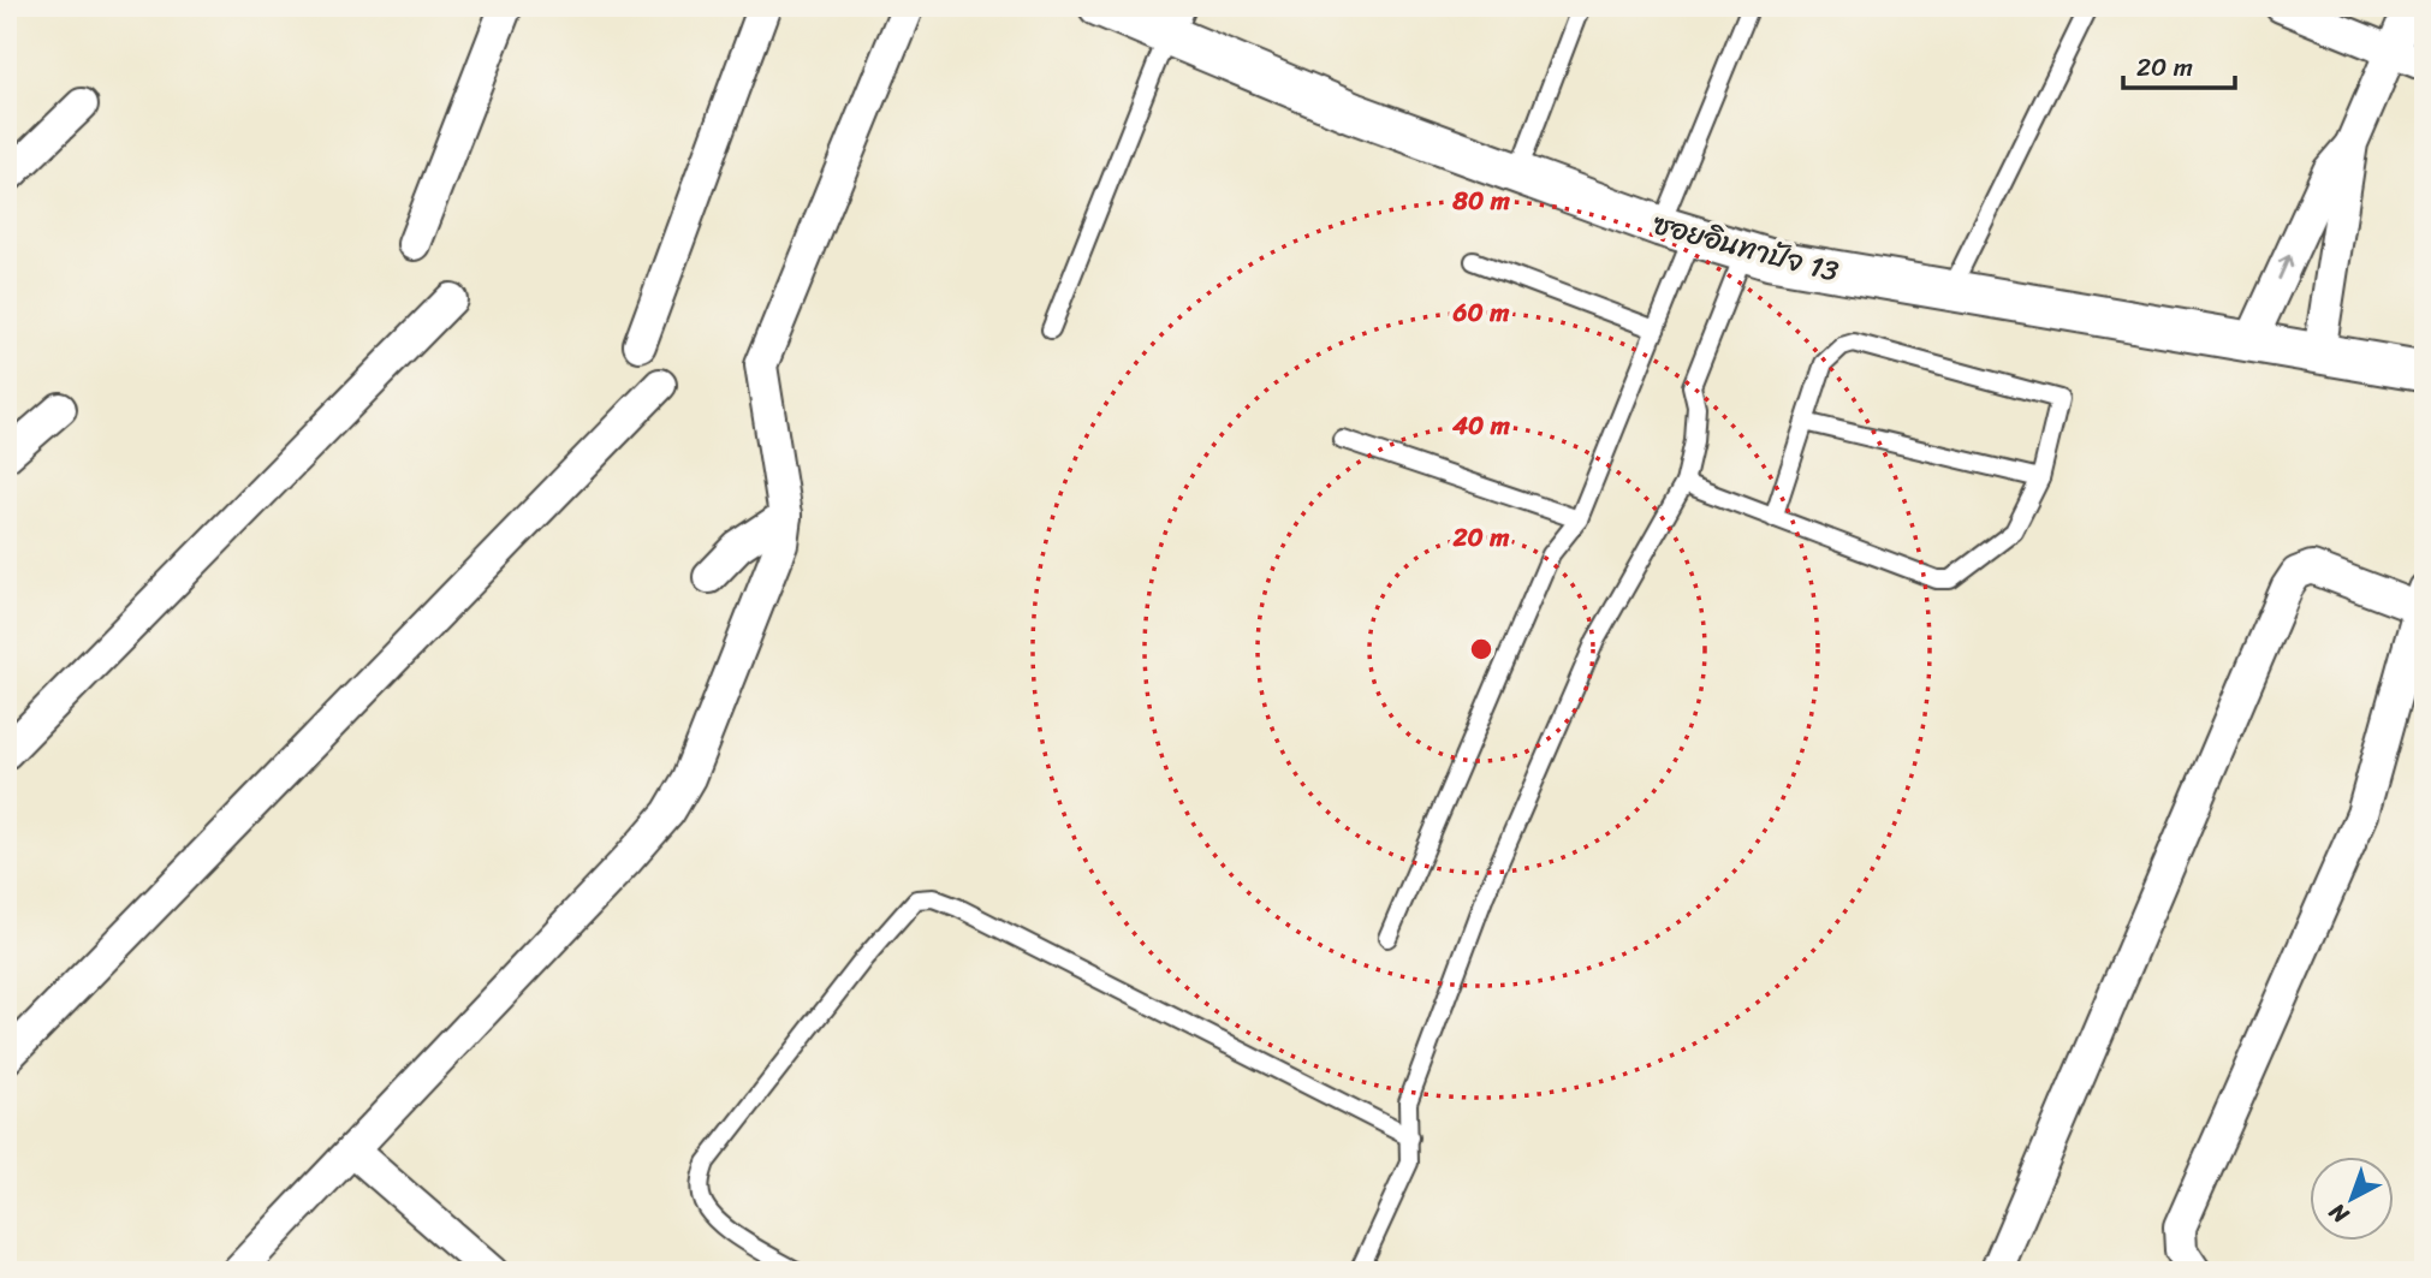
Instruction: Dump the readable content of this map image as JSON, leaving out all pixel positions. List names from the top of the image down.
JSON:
{
  "streets": {
    "street": ["ซอยอินทาปัจ 13"]
  },
  "scale_bar": "20 m",
  "north": "bottom left",
  "rings": [
    "80 m",
    "60 m",
    "40 m",
    "20 m"
  ]
}
